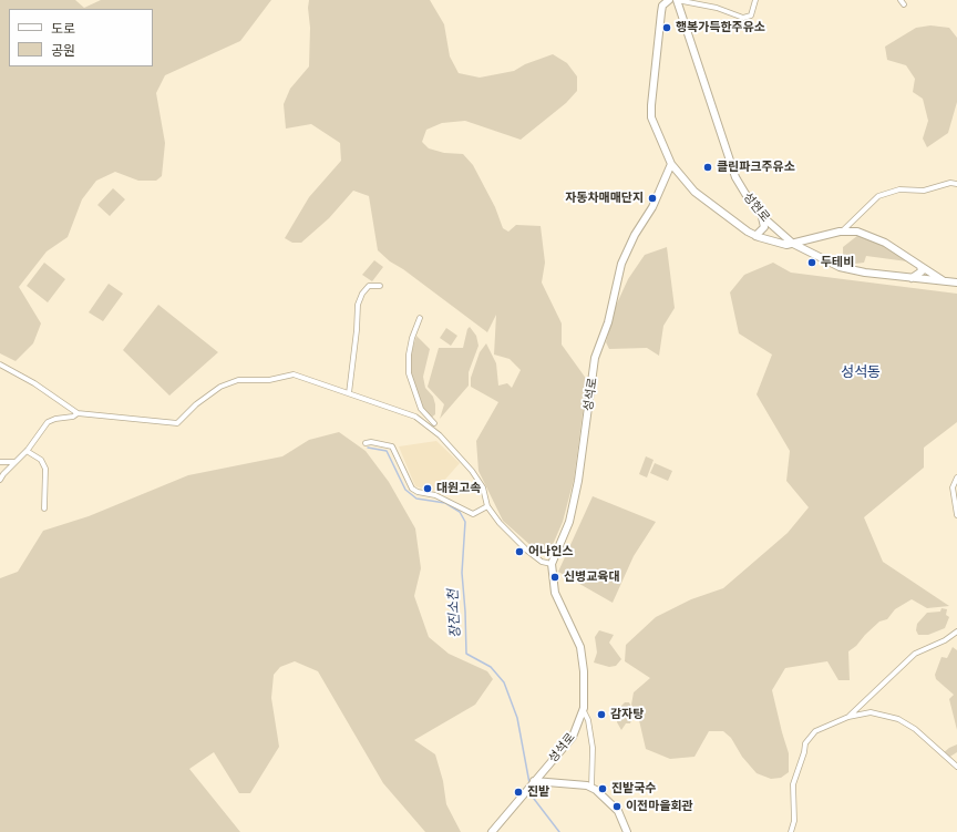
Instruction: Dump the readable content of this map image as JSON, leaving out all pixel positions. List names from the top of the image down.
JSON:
{
  "streets": {
    "street": ["성현로", "성석로"]
  },
  "districts": ["성석동"],
  "water": ["장진소천"],
  "places": [
    "행복가득한주유소",
    "클린파크주유소",
    "자동차매매단지",
    "두테비",
    "대원고속",
    "어나인스",
    "신병교육대",
    "감자탕",
    "진밭국수",
    "진밭",
    "이전마을회관"
  ],
  "legend": ["도로", "공원"]
}
